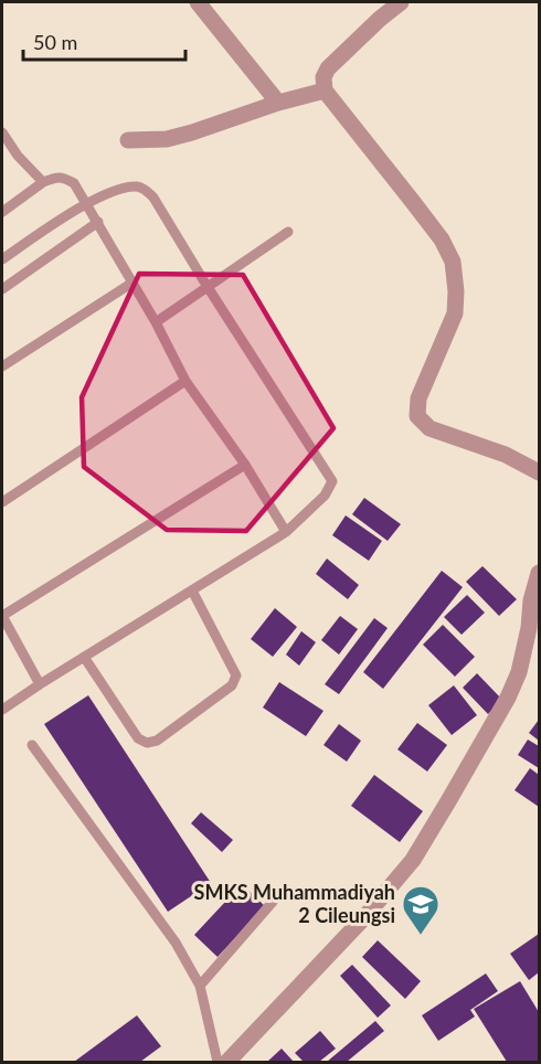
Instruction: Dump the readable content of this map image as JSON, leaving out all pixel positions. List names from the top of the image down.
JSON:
{
  "places": {
    "school or university": ["SMKS Muhammadiyah 2 Cileungsi"]
  },
  "scale_bar": "50 m"
}
